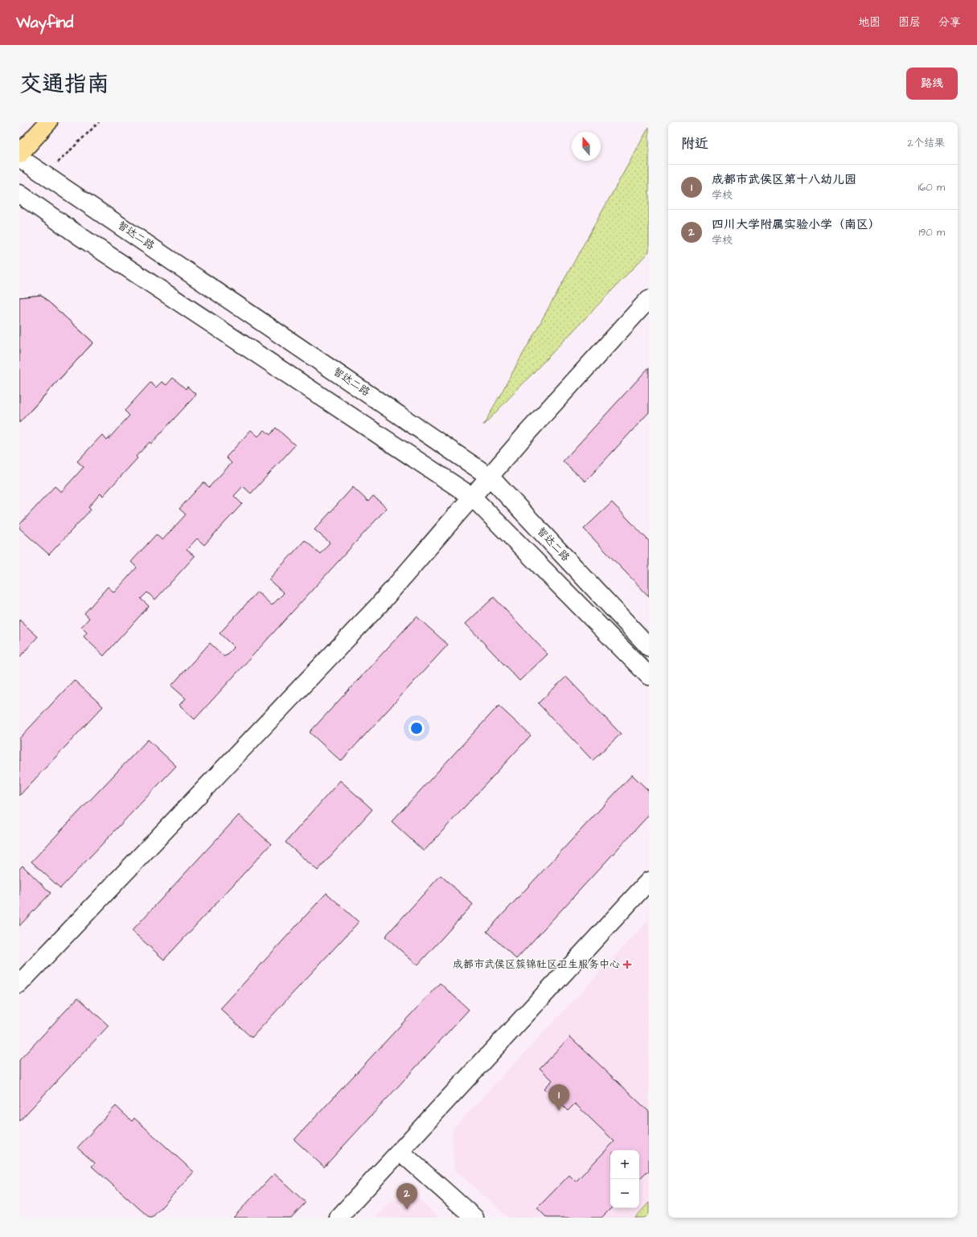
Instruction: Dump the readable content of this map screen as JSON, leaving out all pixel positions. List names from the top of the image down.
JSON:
{
  "streets": {
    "street": ["智达二路"]
  },
  "places": {
    "health": ["成都市武侯区簇锦社区卫生服务中心"]
  },
  "north": "top",
  "page": {
    "header": "Wayfind",
    "nav": ["地图", "图层", "分享"],
    "title": "交通指南",
    "buttons": "路线",
    "heading": ["附近", "2个结果"],
    "list": [
      {
        "mark": "1",
        "name": "成都市武侯区第十八幼儿园",
        "note": "学校",
        "value": "160 m"
      },
      {
        "mark": "2",
        "name": "四川大学附属实验小学（南区）",
        "note": "学校",
        "value": "190 m"
      }
    ],
    "pins": ["1", "2"],
    "map_buttons": ["+", "−"]
  }
}
